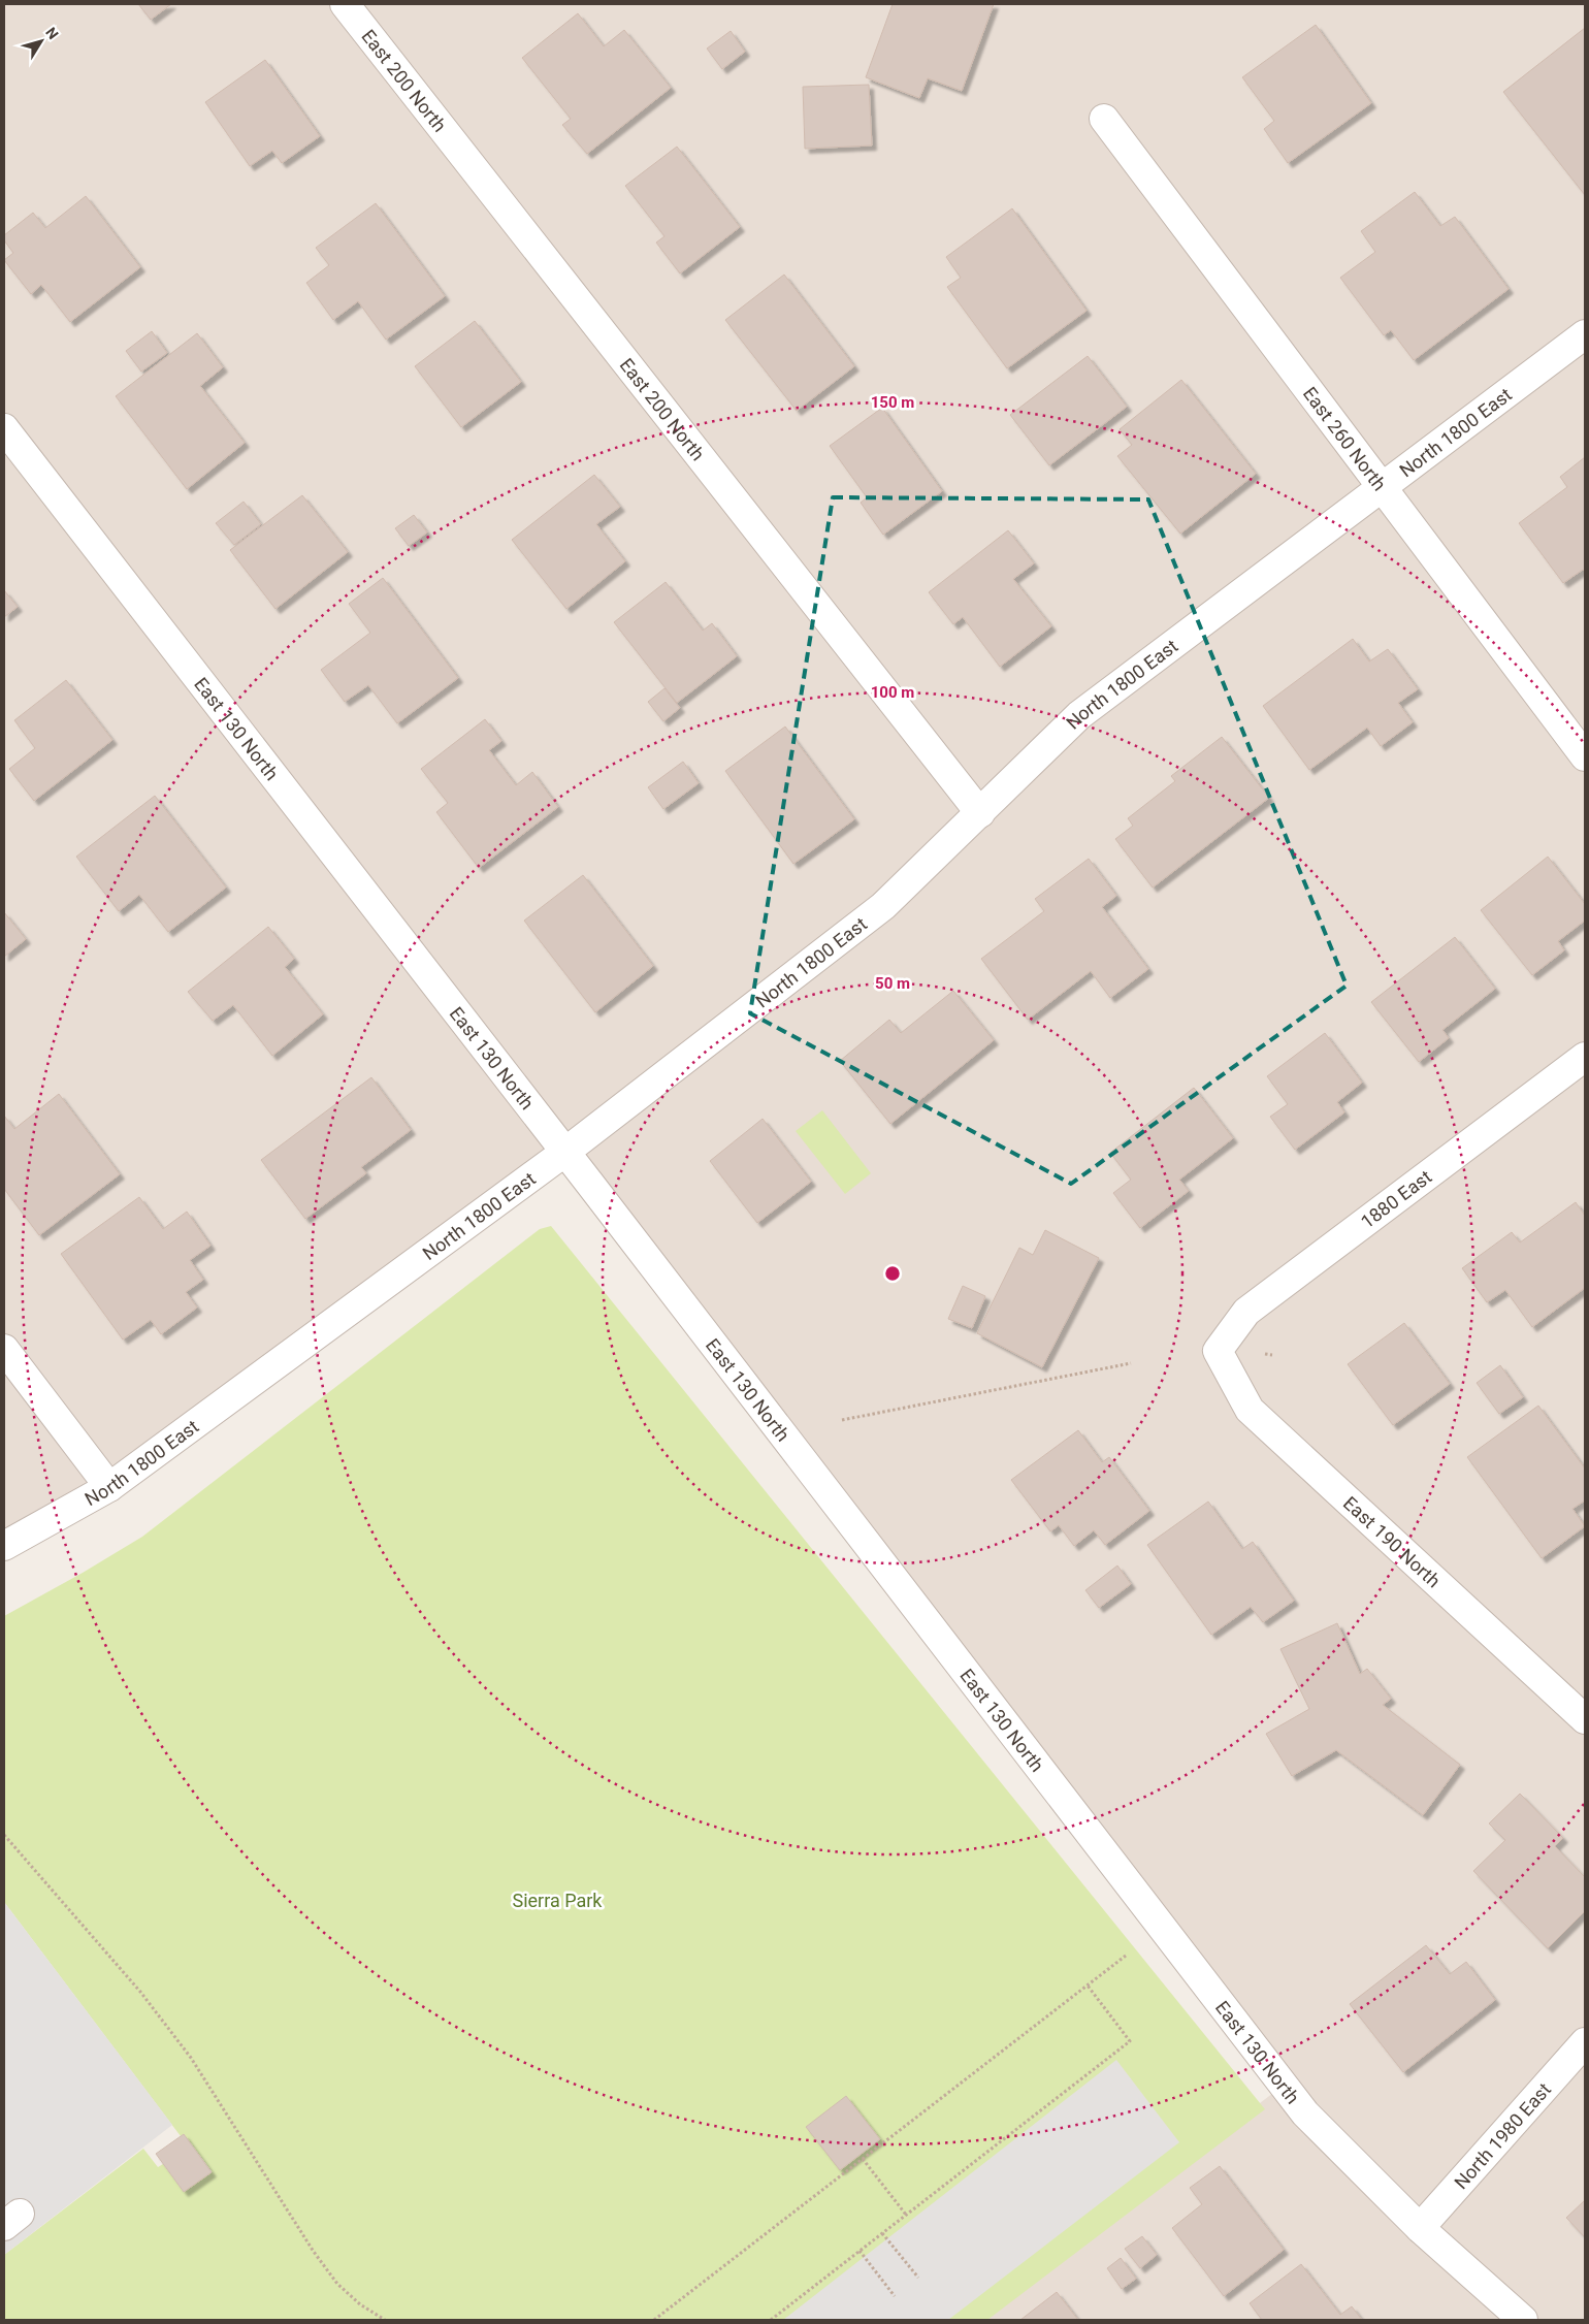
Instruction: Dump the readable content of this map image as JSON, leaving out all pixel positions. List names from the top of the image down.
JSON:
{
  "streets": {
    "street": [
      "East 200 North",
      "North 1800 East",
      "East 260 North",
      "East 130 North",
      "1880 East",
      "East 190 North",
      "North 1980 East"
    ]
  },
  "crossings": [
    ["East 200 North", "North 1800 East"],
    ["North 1800 East", "East 260 North"],
    ["North 1800 East", "East 130 North"],
    ["East 130 North", "North 1980 East"],
    ["1880 East", "East 190 North"]
  ],
  "parks": ["Sierra Park"],
  "north": "top right",
  "rings": ["150 m", "100 m", "50 m"]
}
